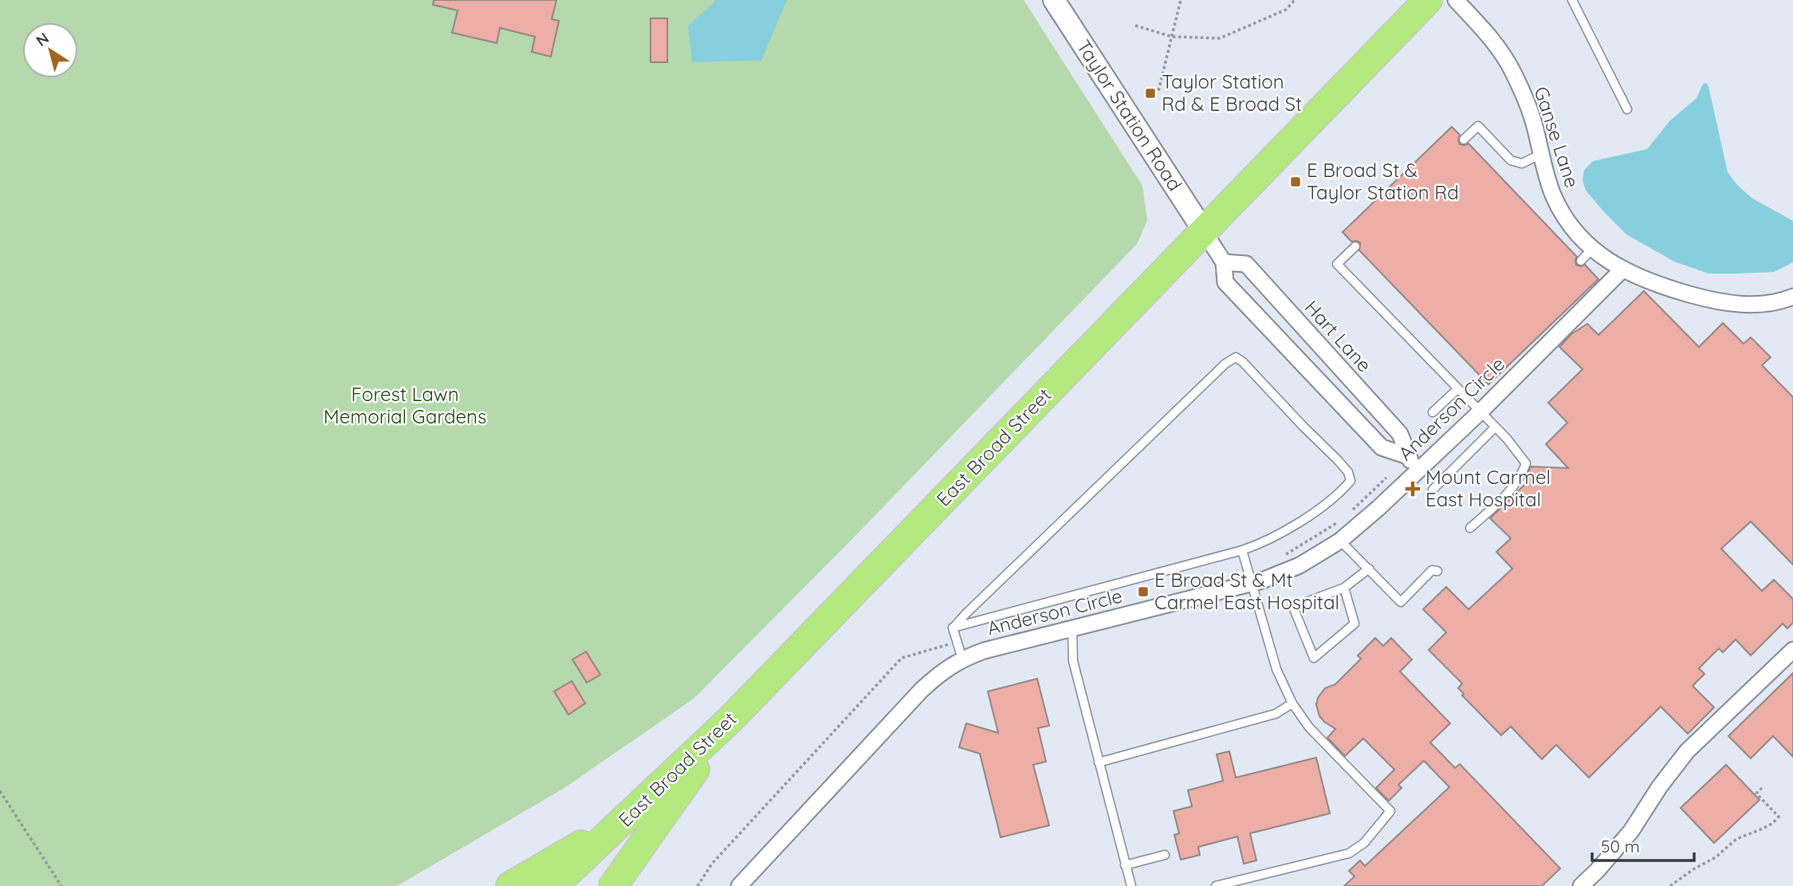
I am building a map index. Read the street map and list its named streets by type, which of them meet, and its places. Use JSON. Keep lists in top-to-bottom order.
{
  "streets": {
    "highway": ["East Broad Street"],
    "main road": ["Taylor Station Road"],
    "street": ["Ganse Lane", "Hart Lane", "Anderson Circle"]
  },
  "crossings": [
    ["Taylor Station Road", "East Broad Street"],
    ["Ganse Lane", "Anderson Circle"],
    ["Hart Lane", "Anderson Circle"]
  ],
  "parks": ["Forest Lawn Memorial Gardens"],
  "places": {
    "transit": ["Taylor Station Rd & E Broad St", "E Broad St & Taylor Station Rd", "E Broad St & Mt Carmel East Hospital"],
    "health": ["Mount Carmel East Hospital"]
  },
  "scale_bar": "50 m",
  "north": "top left"
}
